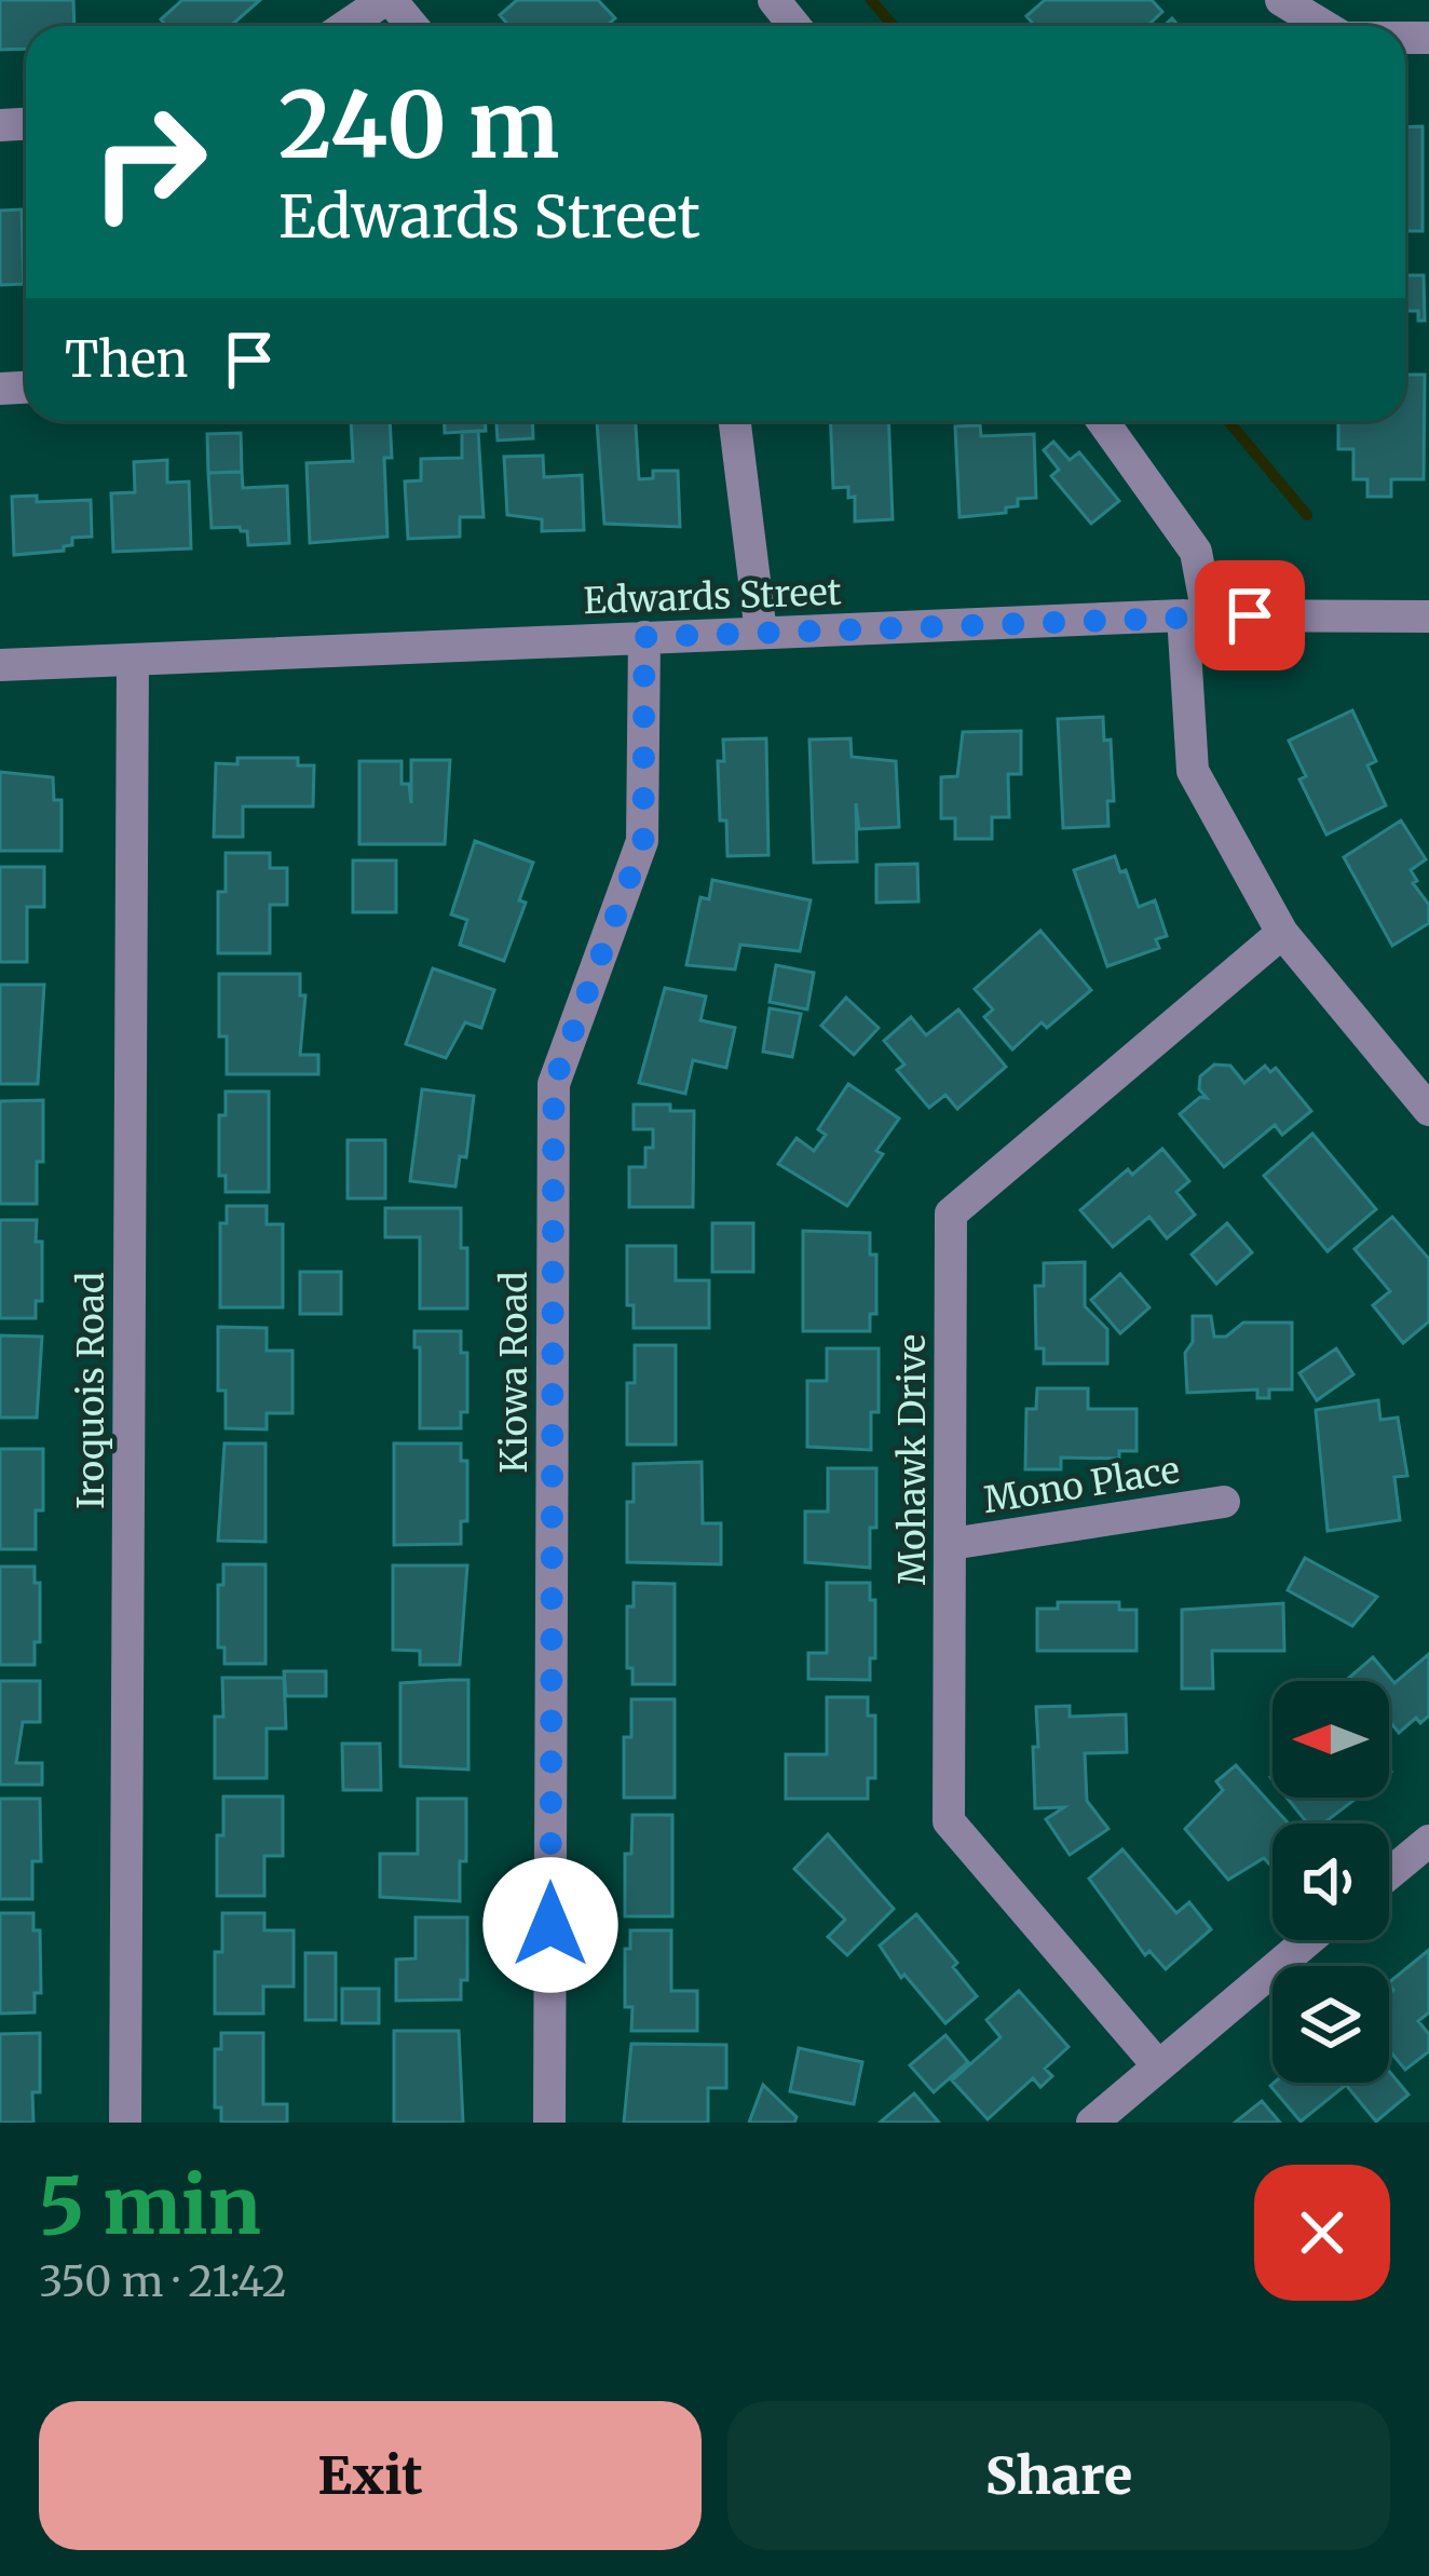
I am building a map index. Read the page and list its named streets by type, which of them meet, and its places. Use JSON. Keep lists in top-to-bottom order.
{
  "streets": {
    "street": [
      "Edwards Street",
      "Kiowa Road",
      "Iroquois Road",
      "Mohawk Drive",
      "Mono Place"
    ]
  },
  "crossings": [
    ["Edwards Street", "Kiowa Road"],
    ["Edwards Street", "Iroquois Road"],
    ["Mohawk Drive", "Mono Place"]
  ],
  "north": "left",
  "page": {
    "turn": ["240 m", "Edwards Street"],
    "then": "Then",
    "heading": ["5 min", "350 m · 21:42"],
    "buttons": ["Exit", "Share"]
  }
}
